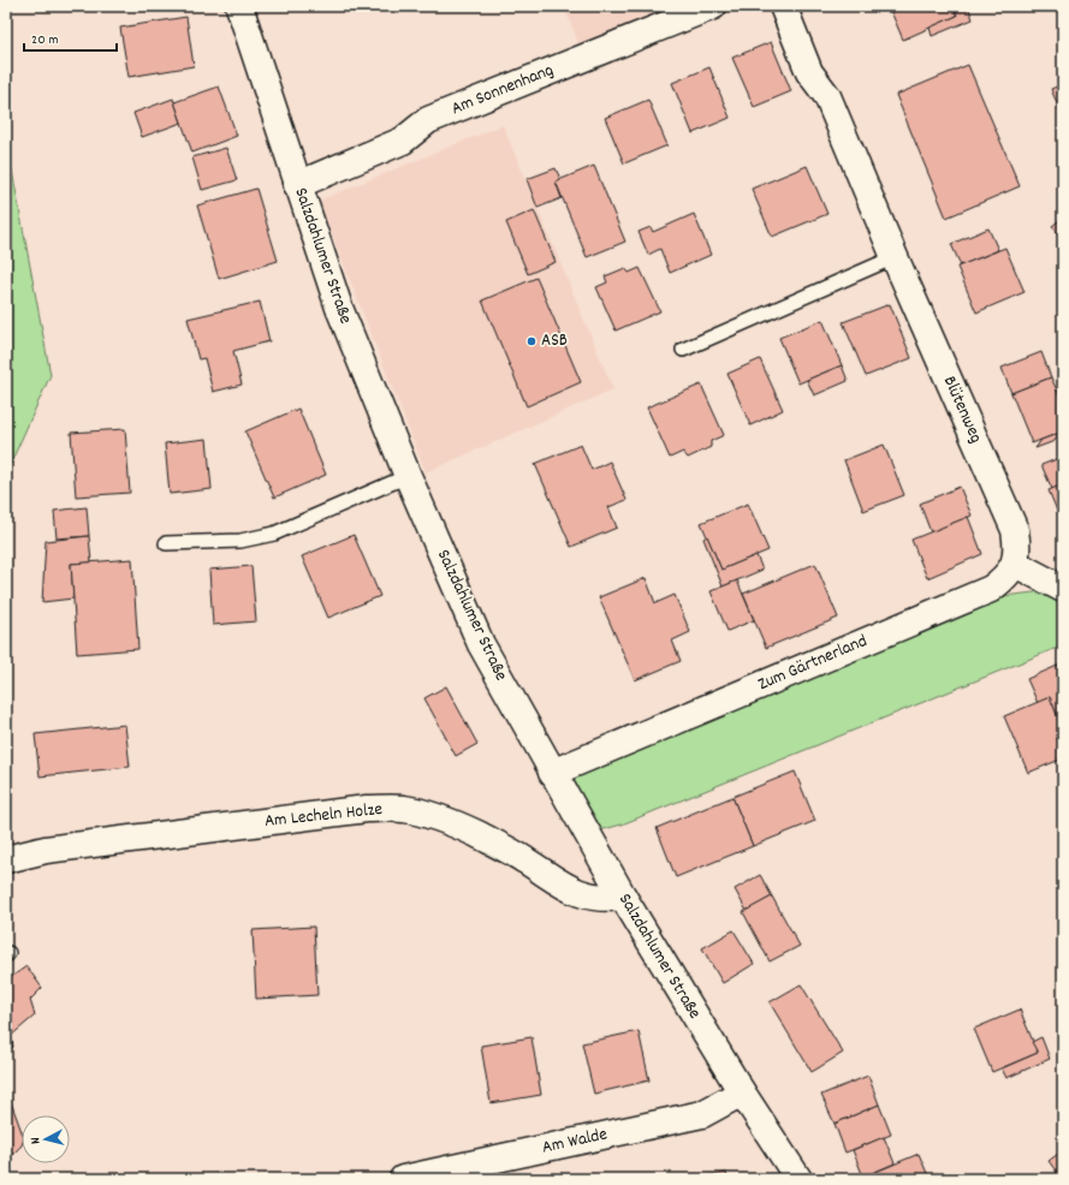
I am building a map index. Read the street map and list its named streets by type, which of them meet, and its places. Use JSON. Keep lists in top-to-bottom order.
{
  "streets": {
    "street": [
      "Am Sonnenhang",
      "Salzdahlumer Straße",
      "Blütenweg",
      "Zum Gärtnerland",
      "Am Lecheln Holze",
      "Am Walde"
    ]
  },
  "crossings": [
    ["Am Sonnenhang", "Salzdahlumer Straße"],
    ["Salzdahlumer Straße", "Zum Gärtnerland"],
    ["Salzdahlumer Straße", "Am Lecheln Holze"],
    ["Salzdahlumer Straße", "Am Walde"],
    ["Blütenweg", "Zum Gärtnerland"]
  ],
  "places": ["ASB"],
  "scale_bar": "20 m",
  "north": "left"
}
